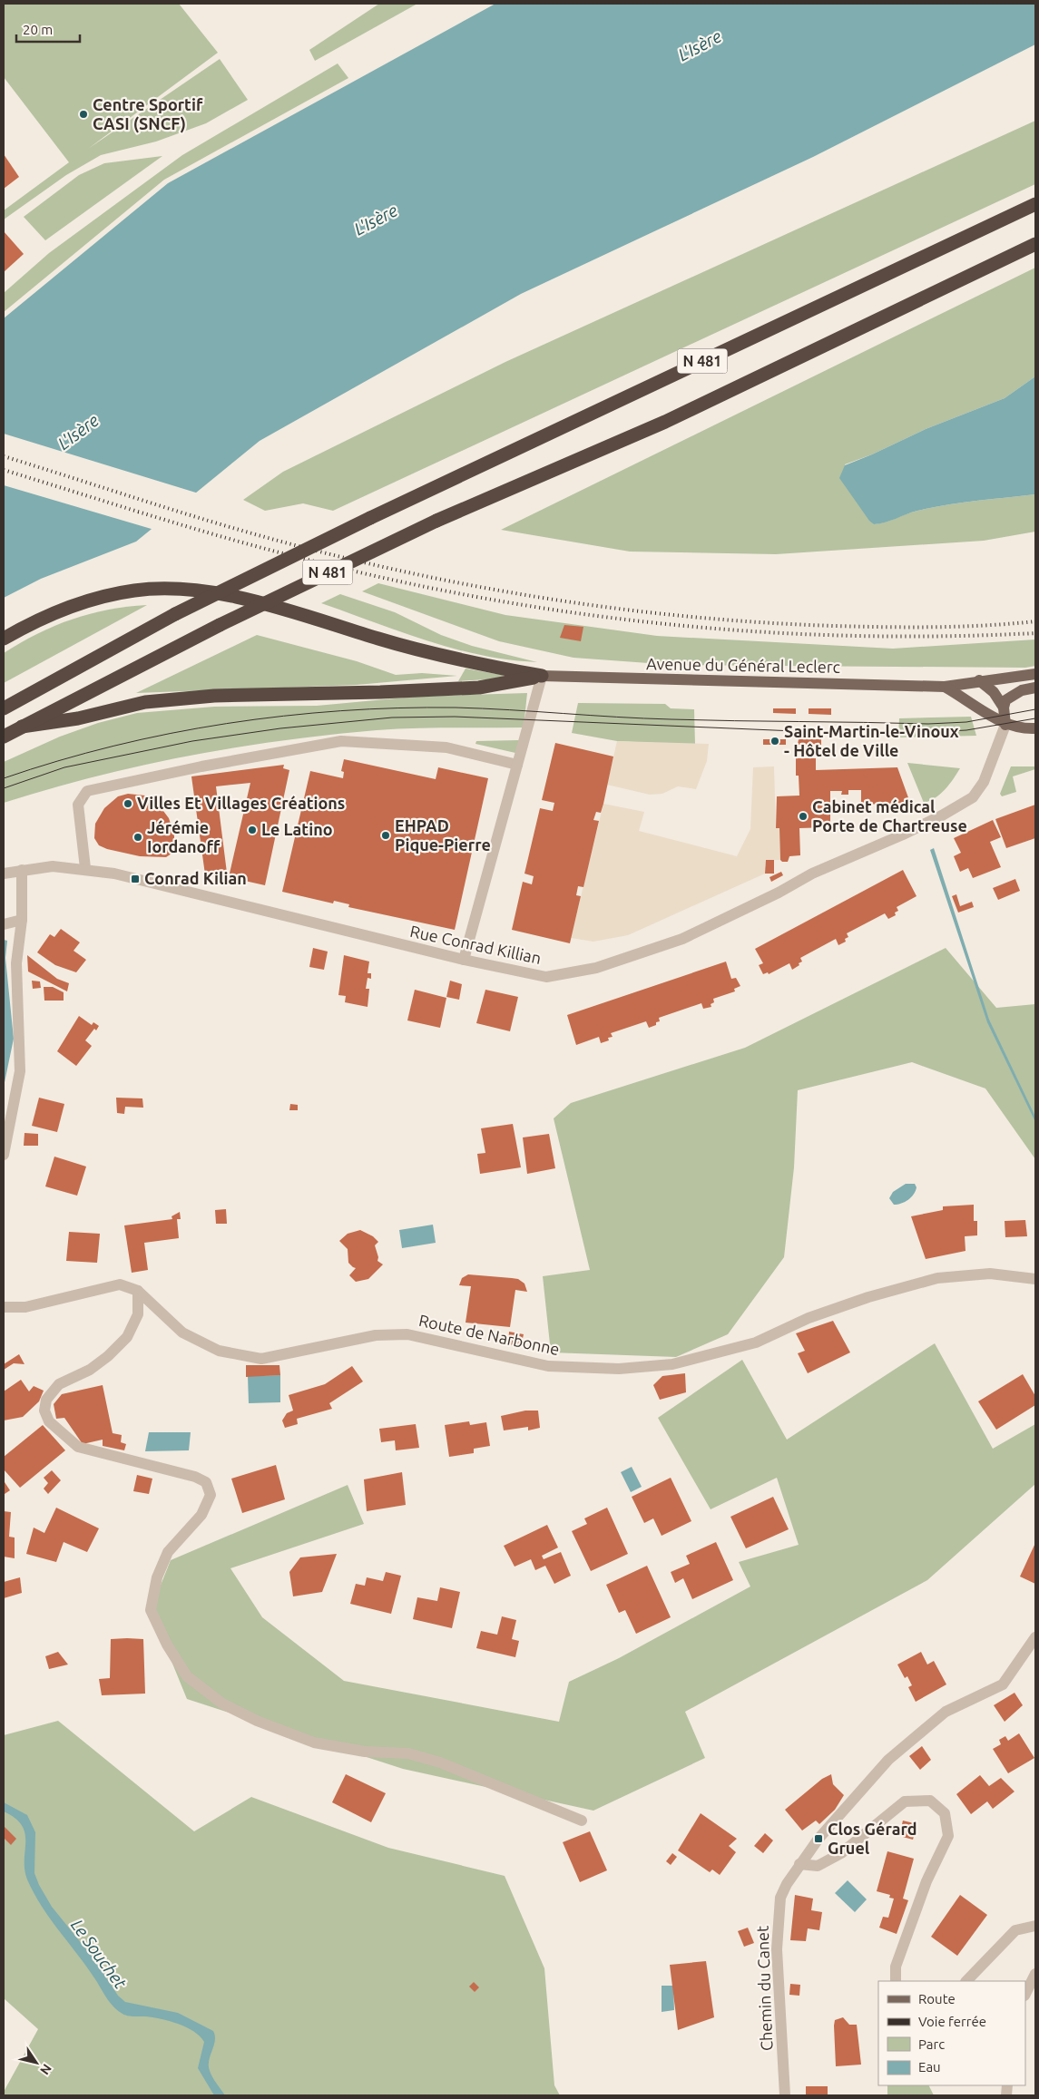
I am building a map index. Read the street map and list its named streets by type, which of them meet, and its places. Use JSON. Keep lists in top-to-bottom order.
{
  "streets": {
    "highway": ["N 481"],
    "main road": ["Avenue du Général Leclerc"],
    "street": ["Rue Conrad Killian", "Route de Narbonne", "Chemin du Canet"]
  },
  "water": ["L'Isère", "Le Souchet"],
  "places": {
    "other": [
      "Centre Sportif CASI (SNCF)",
      "Saint-Martin-le-Vinoux - Hôtel de Ville",
      "Villes Et Villages Créations",
      "Cabinet médical Porte de Chartreuse",
      "Le Latino",
      "EHPAD Pique-Pierre",
      "Jérémie Iordanoff"
    ],
    "transit": ["Conrad Kilian", "Clos Gérard Gruel"]
  },
  "legend": [
    "Route",
    "Voie ferrée",
    "Parc",
    "Eau"
  ],
  "scale_bar": "20 m",
  "north": "bottom right"
}
